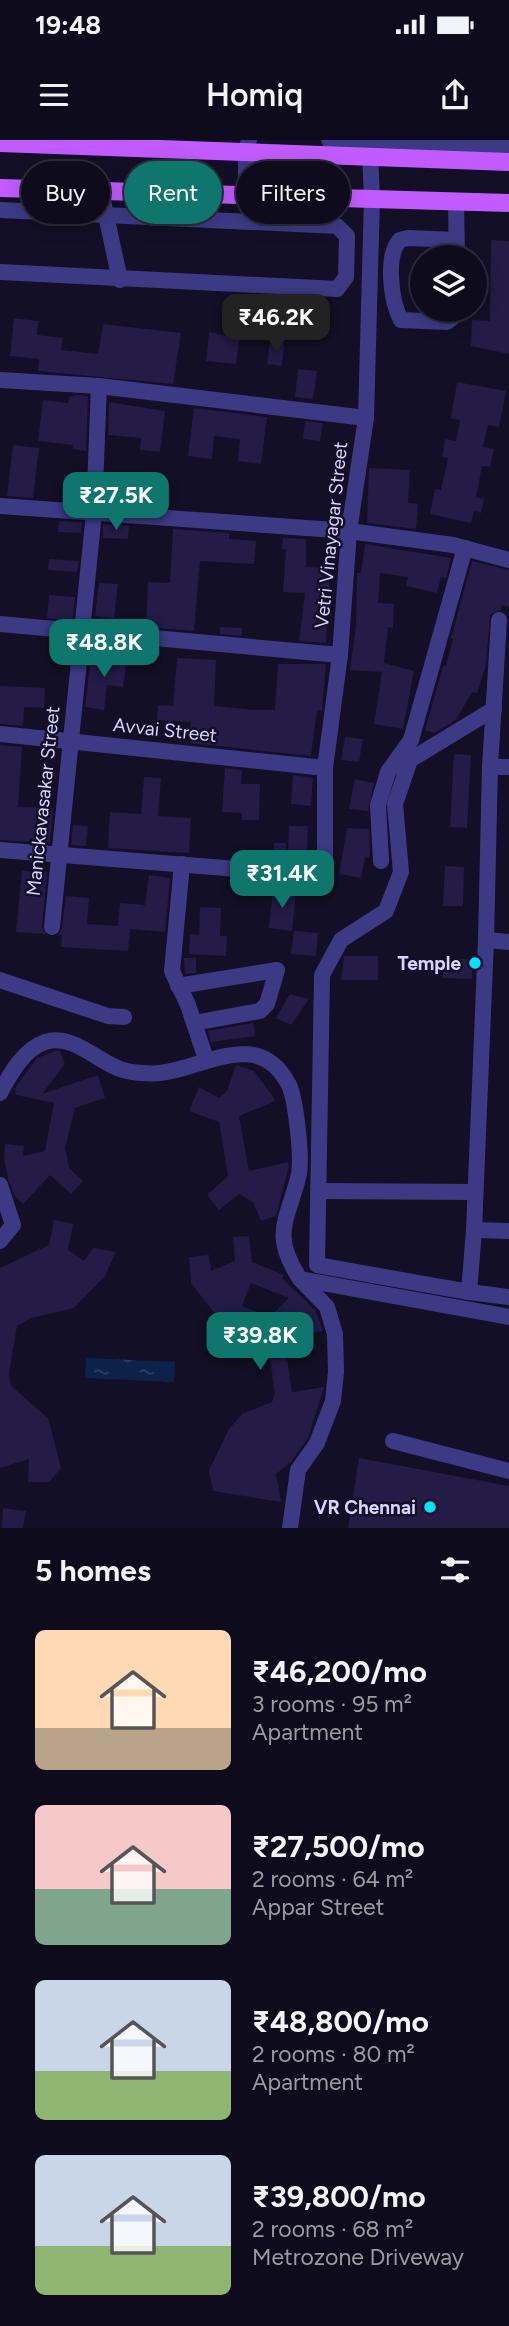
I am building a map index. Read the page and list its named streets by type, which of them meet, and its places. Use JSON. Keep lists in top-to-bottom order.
{
  "streets": {
    "street": ["Vetri Vinayagar Street", "Avvai Street", "Manickavasakar Street"]
  },
  "crossings": [
    ["Vetri Vinayagar Street", "Avvai Street"],
    ["Avvai Street", "Manickavasakar Street"]
  ],
  "places": ["Temple", "VR Chennai"],
  "page": {
    "status": "19:48",
    "header": "Homiq",
    "chip": ["Buy", "Rent", "Filters"],
    "price": [
      "₹46.2K",
      "₹27.5K",
      "₹48.8K",
      "₹31.4K",
      "₹39.8K"
    ],
    "heading": "5 homes",
    "list": [
      {
        "name": "₹46,200/mo",
        "note": "3 rooms · 95 m² · Apartment"
      },
      {
        "name": "₹27,500/mo",
        "note": "2 rooms · 64 m² · Appar Street"
      },
      {
        "name": "₹48,800/mo",
        "note": "2 rooms · 80 m² · Apartment"
      },
      {
        "name": "₹39,800/mo",
        "note": "2 rooms · 68 m² · Metrozone Driveway"
      }
    ]
  }
}
